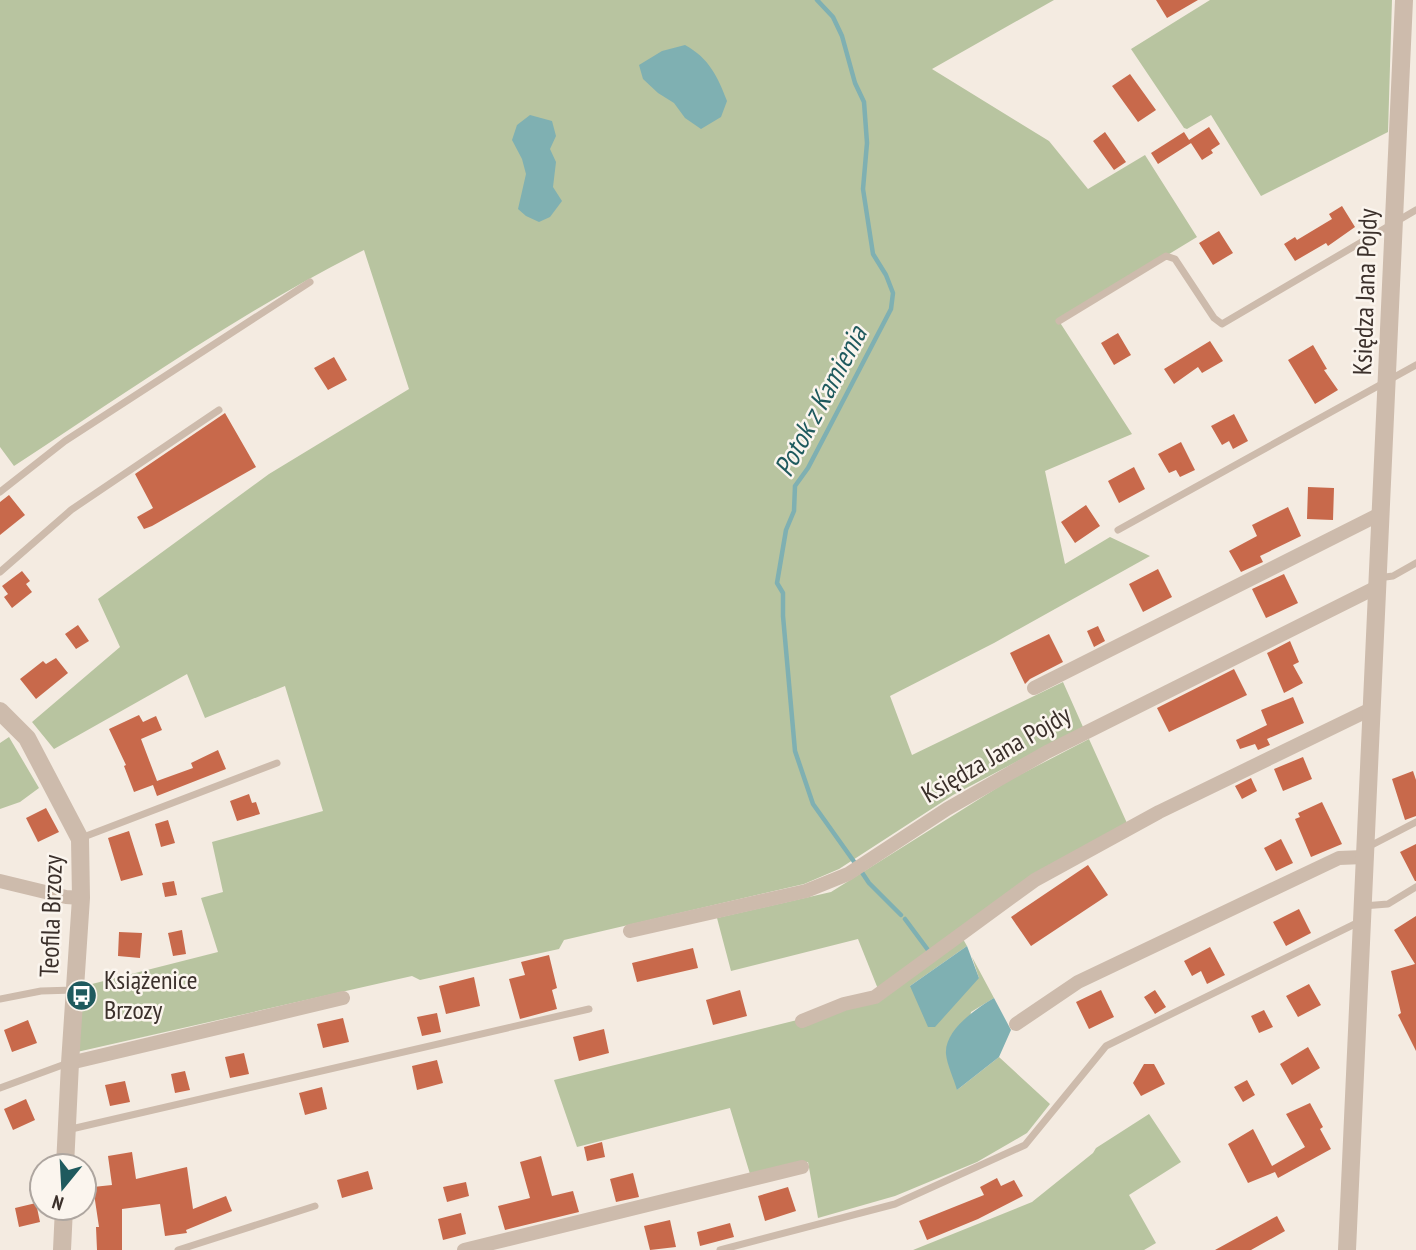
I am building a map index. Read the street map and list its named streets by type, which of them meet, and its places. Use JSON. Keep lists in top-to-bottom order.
{
  "streets": {
    "street": ["Księdza Jana Pojdy", "Teofila Brzozy"]
  },
  "water": ["Potok z Kamienia"],
  "places": {
    "bus stop": ["Książenice Brzozy"]
  },
  "north": "bottom"
}
